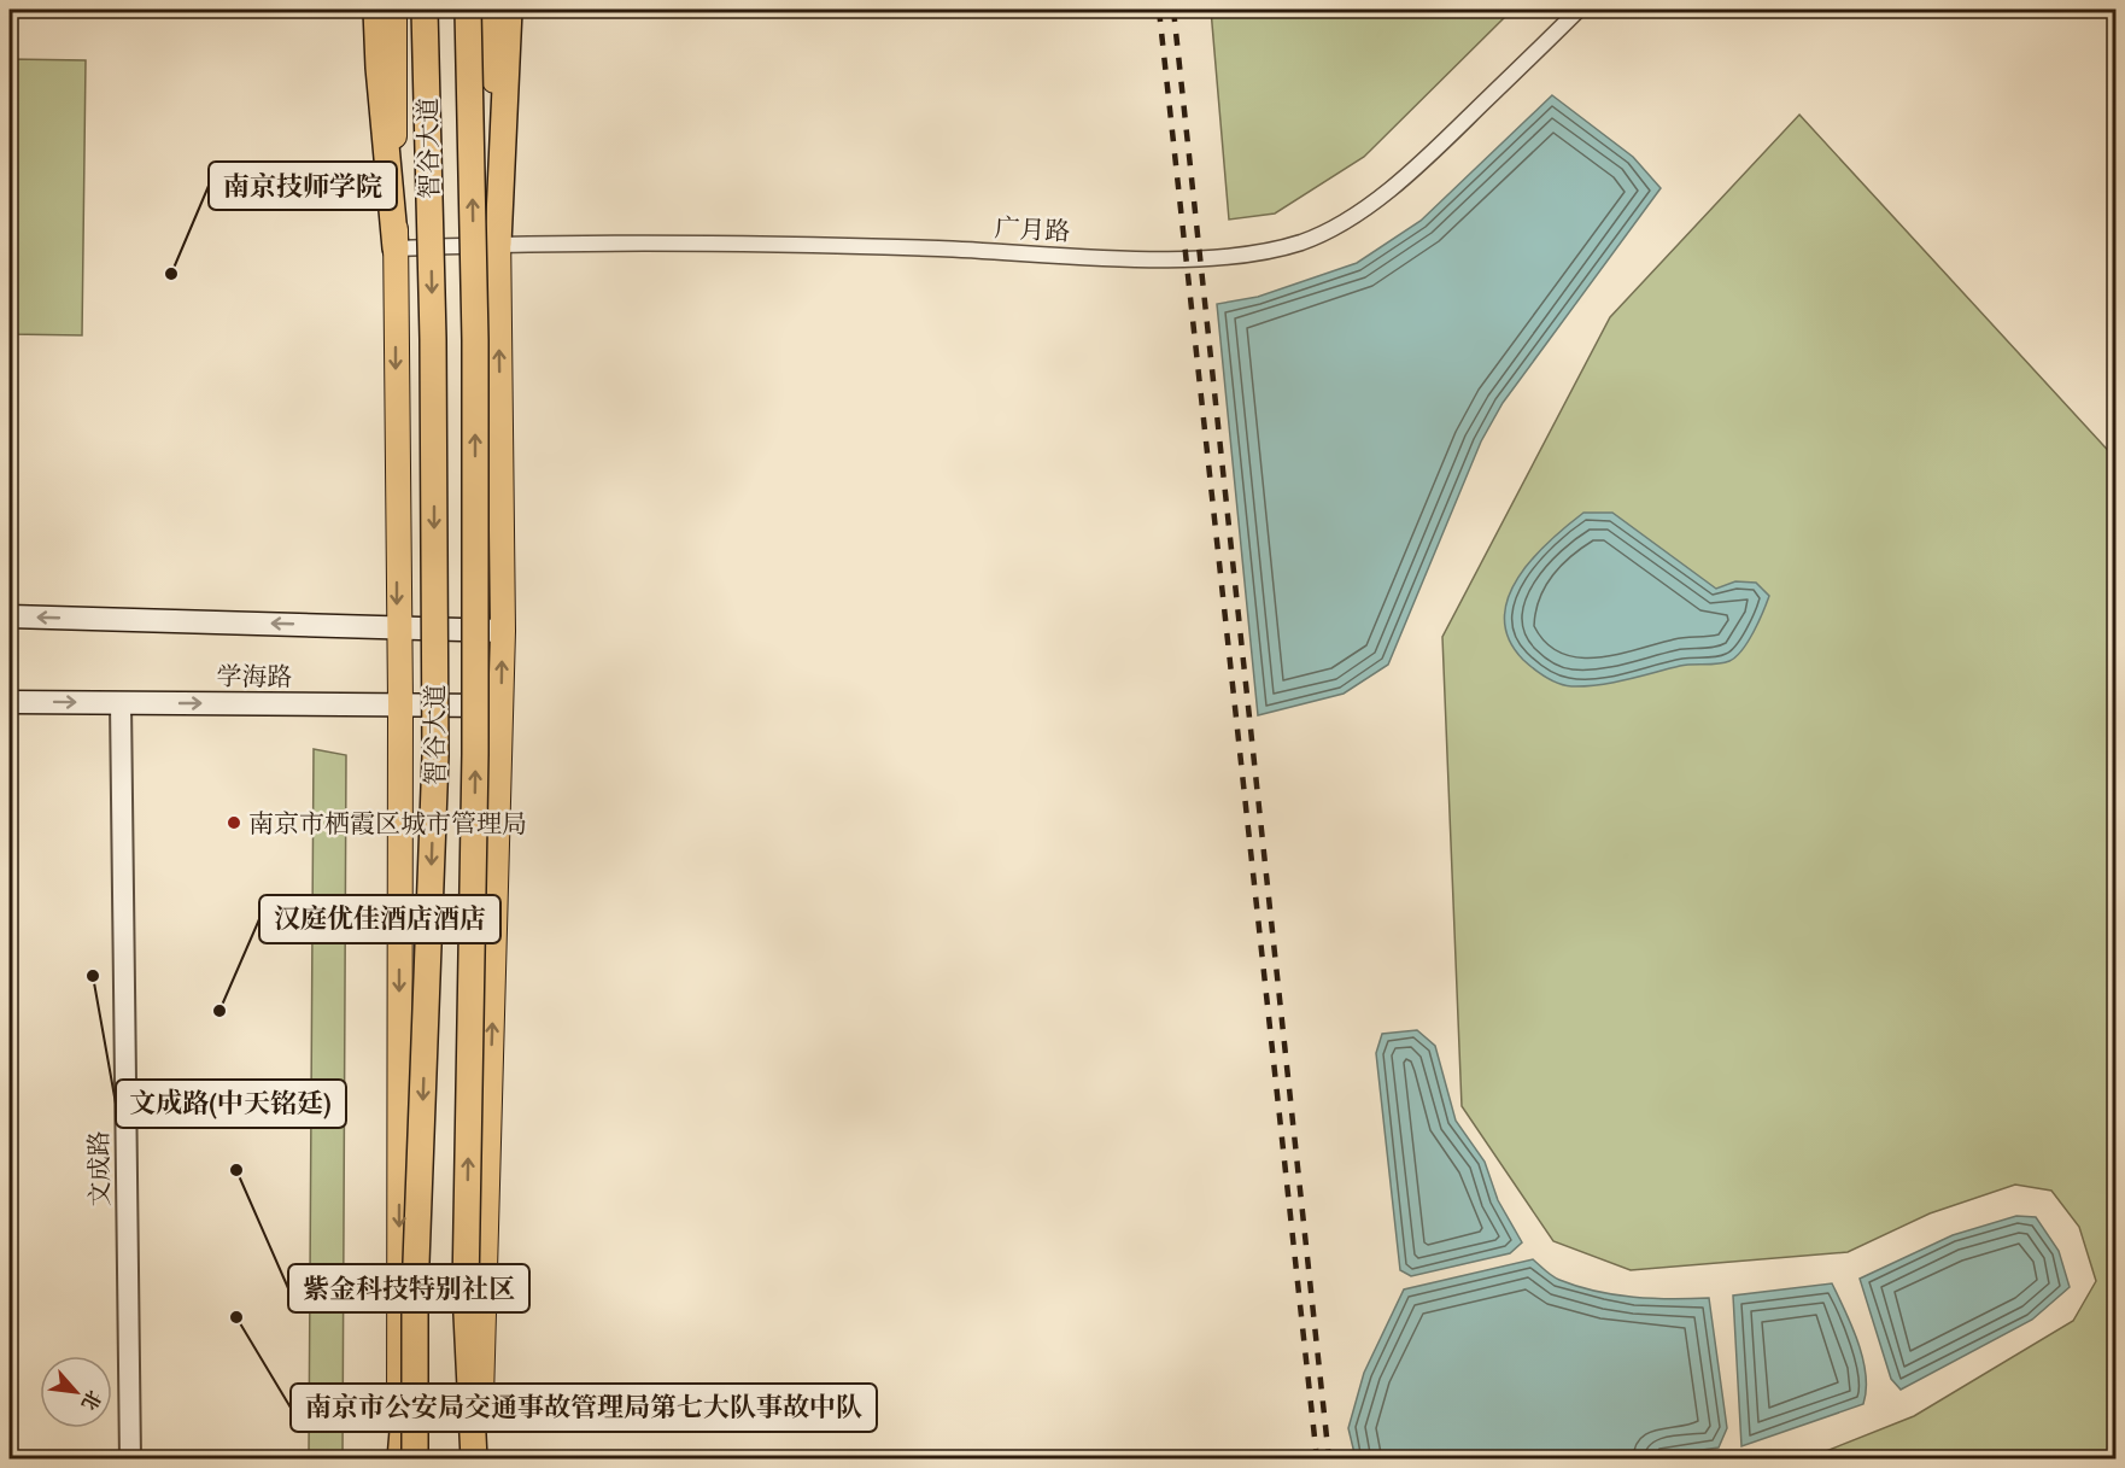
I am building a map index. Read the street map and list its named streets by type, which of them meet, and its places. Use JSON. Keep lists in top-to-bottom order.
{
  "streets": {
    "highway": ["智谷大道"],
    "main road": ["学海路"],
    "street": ["广月路", "文成路"]
  },
  "crossings": [
    ["智谷大道", "广月路"],
    ["智谷大道", "学海路"],
    ["学海路", "文成路"]
  ],
  "places": [
    "南京技师学院",
    "南京市栖霞区城市管理局",
    "文成路(中天铭廷)",
    "汉庭优佳酒店酒店",
    "紫金科技特别社区",
    "南京市公安局交通事故管理局第七大队事故中队"
  ],
  "north": "bottom right"
}
